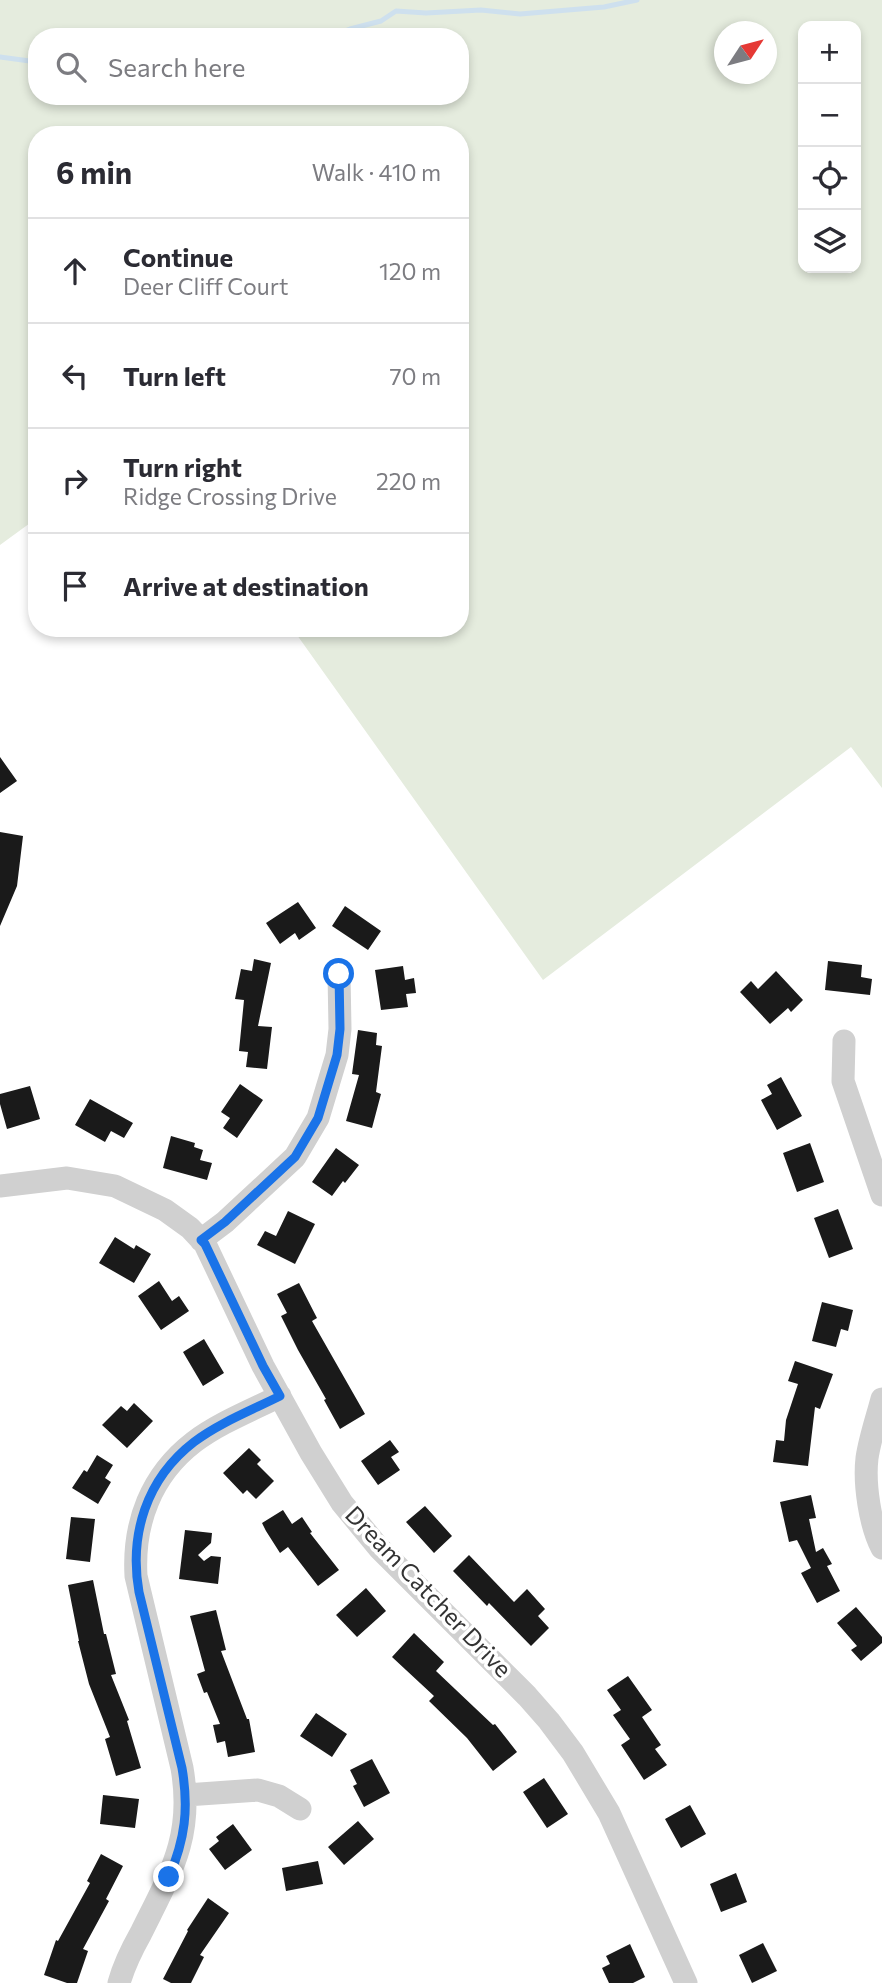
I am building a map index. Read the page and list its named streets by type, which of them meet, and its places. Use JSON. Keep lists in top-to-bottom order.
{
  "streets": {
    "street": ["Dream Catcher Drive"]
  },
  "north": "top right",
  "page": {
    "map_buttons": ["+", "−"],
    "search": "Search here",
    "heading": ["6 min", "Walk · 410 m"],
    "list": [
      ["Continue", "Deer Cliff Court", "120 m"],
      ["Turn left", "70 m"],
      ["Turn right", "Ridge Crossing Drive", "220 m"],
      "Arrive at destination"
    ]
  }
}
